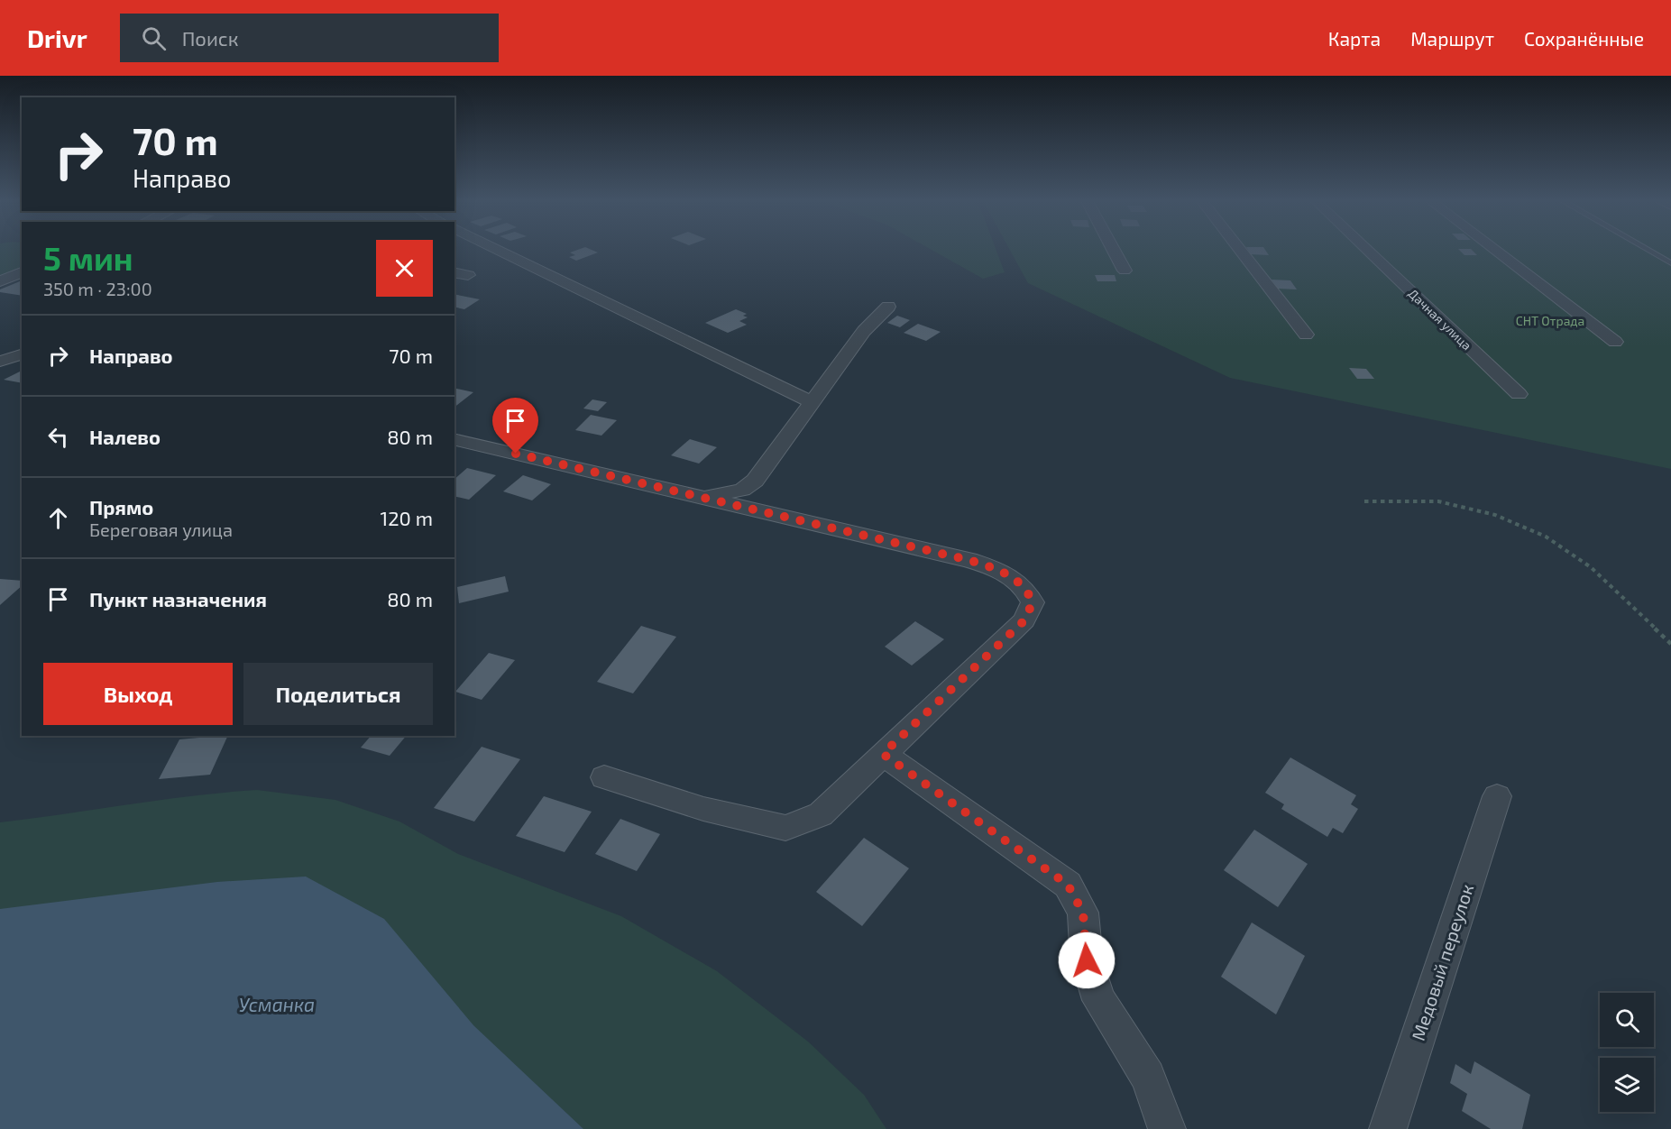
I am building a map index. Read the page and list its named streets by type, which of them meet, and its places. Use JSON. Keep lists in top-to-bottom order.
{
  "streets": {
    "street": ["Дачная улица", "Медовый переулок"]
  },
  "water": ["Усманка"],
  "parks": ["СНТ Отрада"],
  "page": {
    "header": "Drivr",
    "search": "Поиск",
    "nav": ["Карта", "Маршрут", "Сохранённые"],
    "turn": ["70 m", "Направо"],
    "heading": ["5 мин", "350 m · 23:00"],
    "list": [
      {
        "name": "Направо",
        "value": "70 m"
      },
      {
        "name": "Налево",
        "value": "80 m"
      },
      {
        "name": "Прямо",
        "note": "Береговая улица",
        "value": "120 m"
      },
      {
        "name": "Пункт назначения",
        "value": "80 m"
      }
    ],
    "buttons": ["Выход", "Поделиться"]
  }
}
